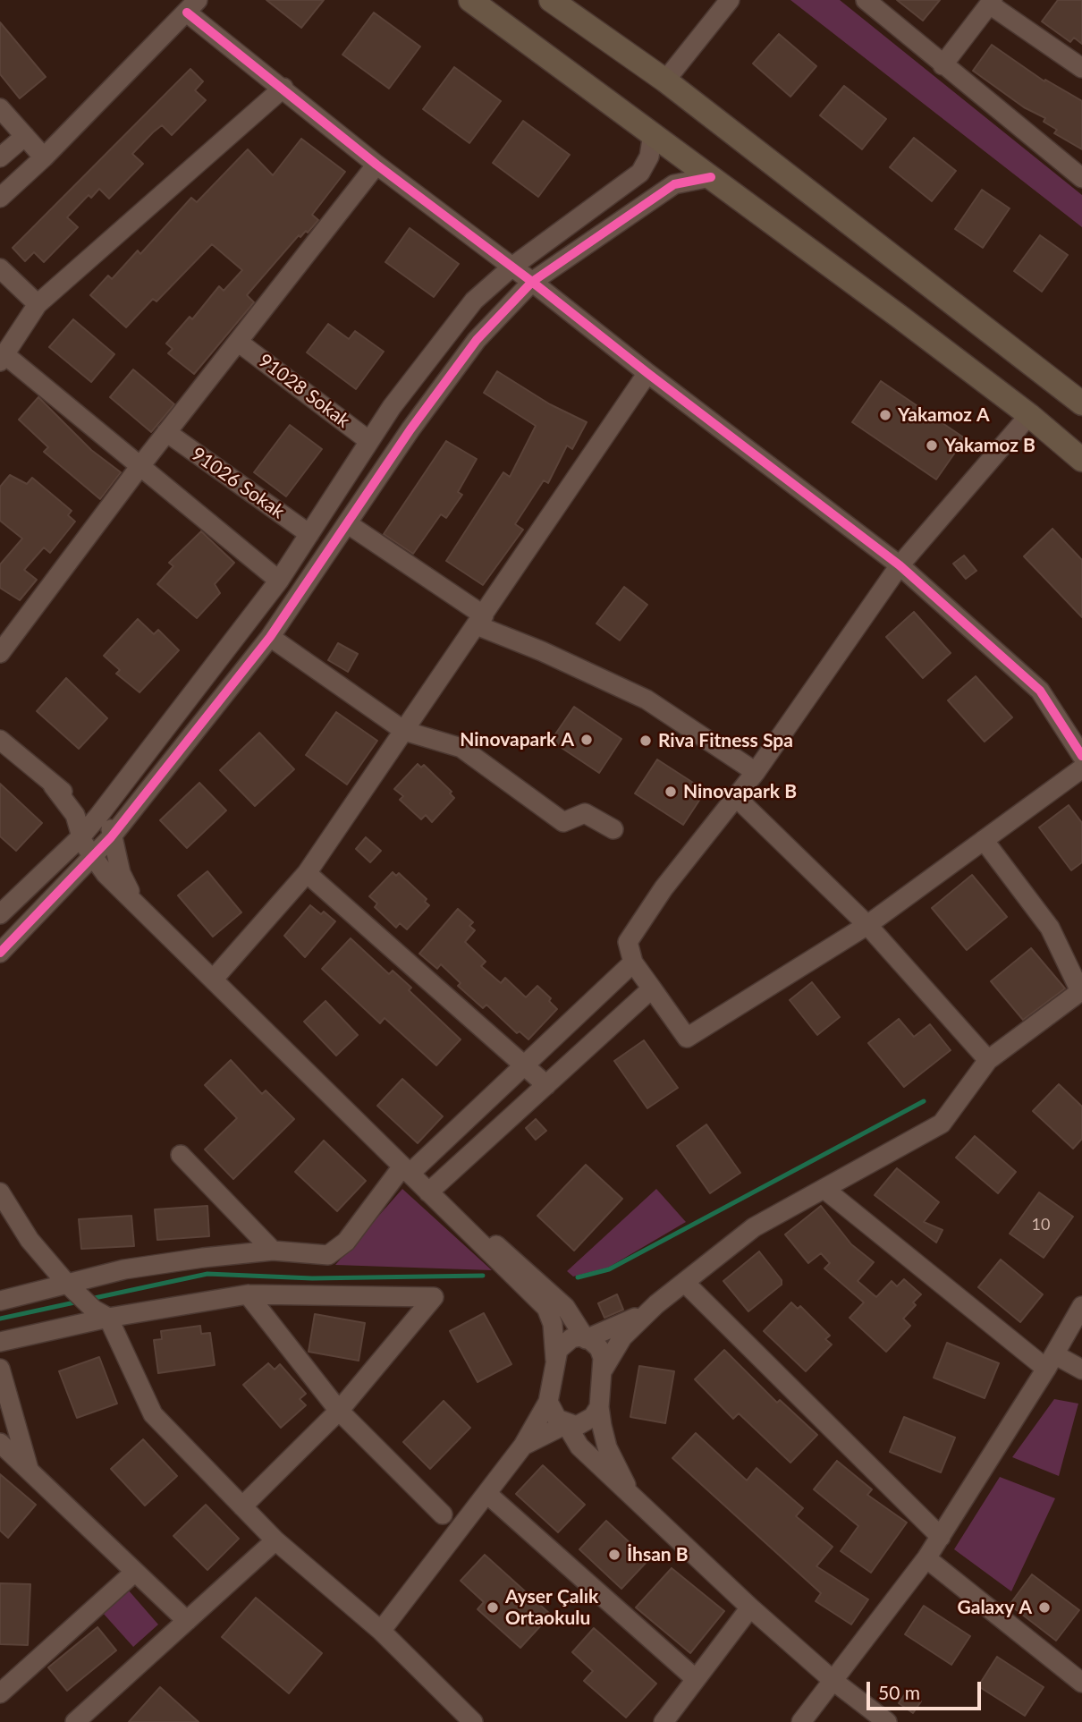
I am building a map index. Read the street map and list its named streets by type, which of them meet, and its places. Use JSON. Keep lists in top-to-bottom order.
{
  "streets": {
    "street": ["91028 Sokak", "91026 Sokak"]
  },
  "places": [
    "Yakamoz A",
    "Yakamoz B",
    "Ninovapark A",
    "Riva Fitness Spa",
    "Ninovapark B",
    "İhsan B",
    "Ayser Çalık Ortaokulu",
    "Galaxy A"
  ],
  "house_numbers": ["10"],
  "scale_bar": "50 m"
}
